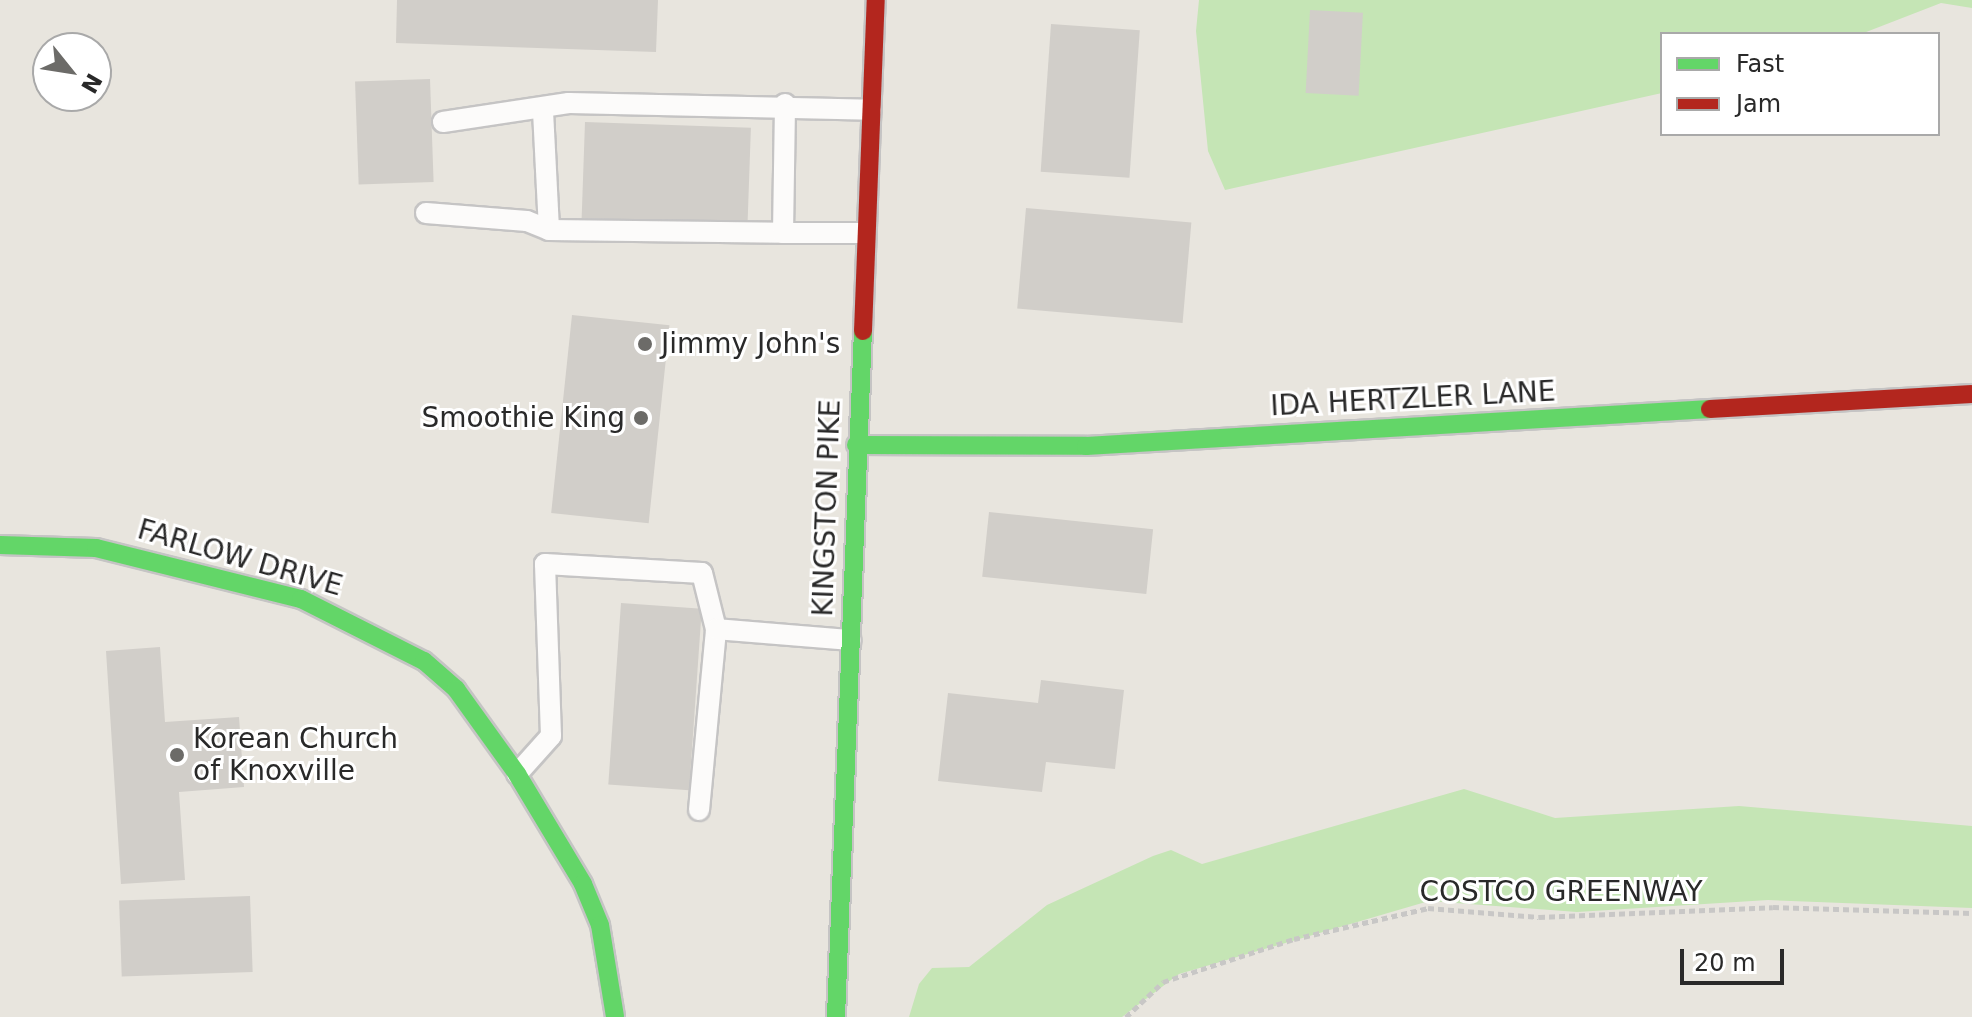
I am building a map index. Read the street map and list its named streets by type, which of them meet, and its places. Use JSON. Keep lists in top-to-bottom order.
{
  "streets": {
    "street": ["IDA HERTZLER LANE", "KINGSTON PIKE", "FARLOW DRIVE"],
    "path": ["COSTCO GREENWAY"]
  },
  "crossings": [
    ["IDA HERTZLER LANE", "KINGSTON PIKE"]
  ],
  "places": ["Jimmy John's", "Smoothie King", "Korean Church of Knoxville"],
  "legend": ["Fast", "Jam"],
  "scale_bar": "20 m",
  "north": "bottom right"
}
